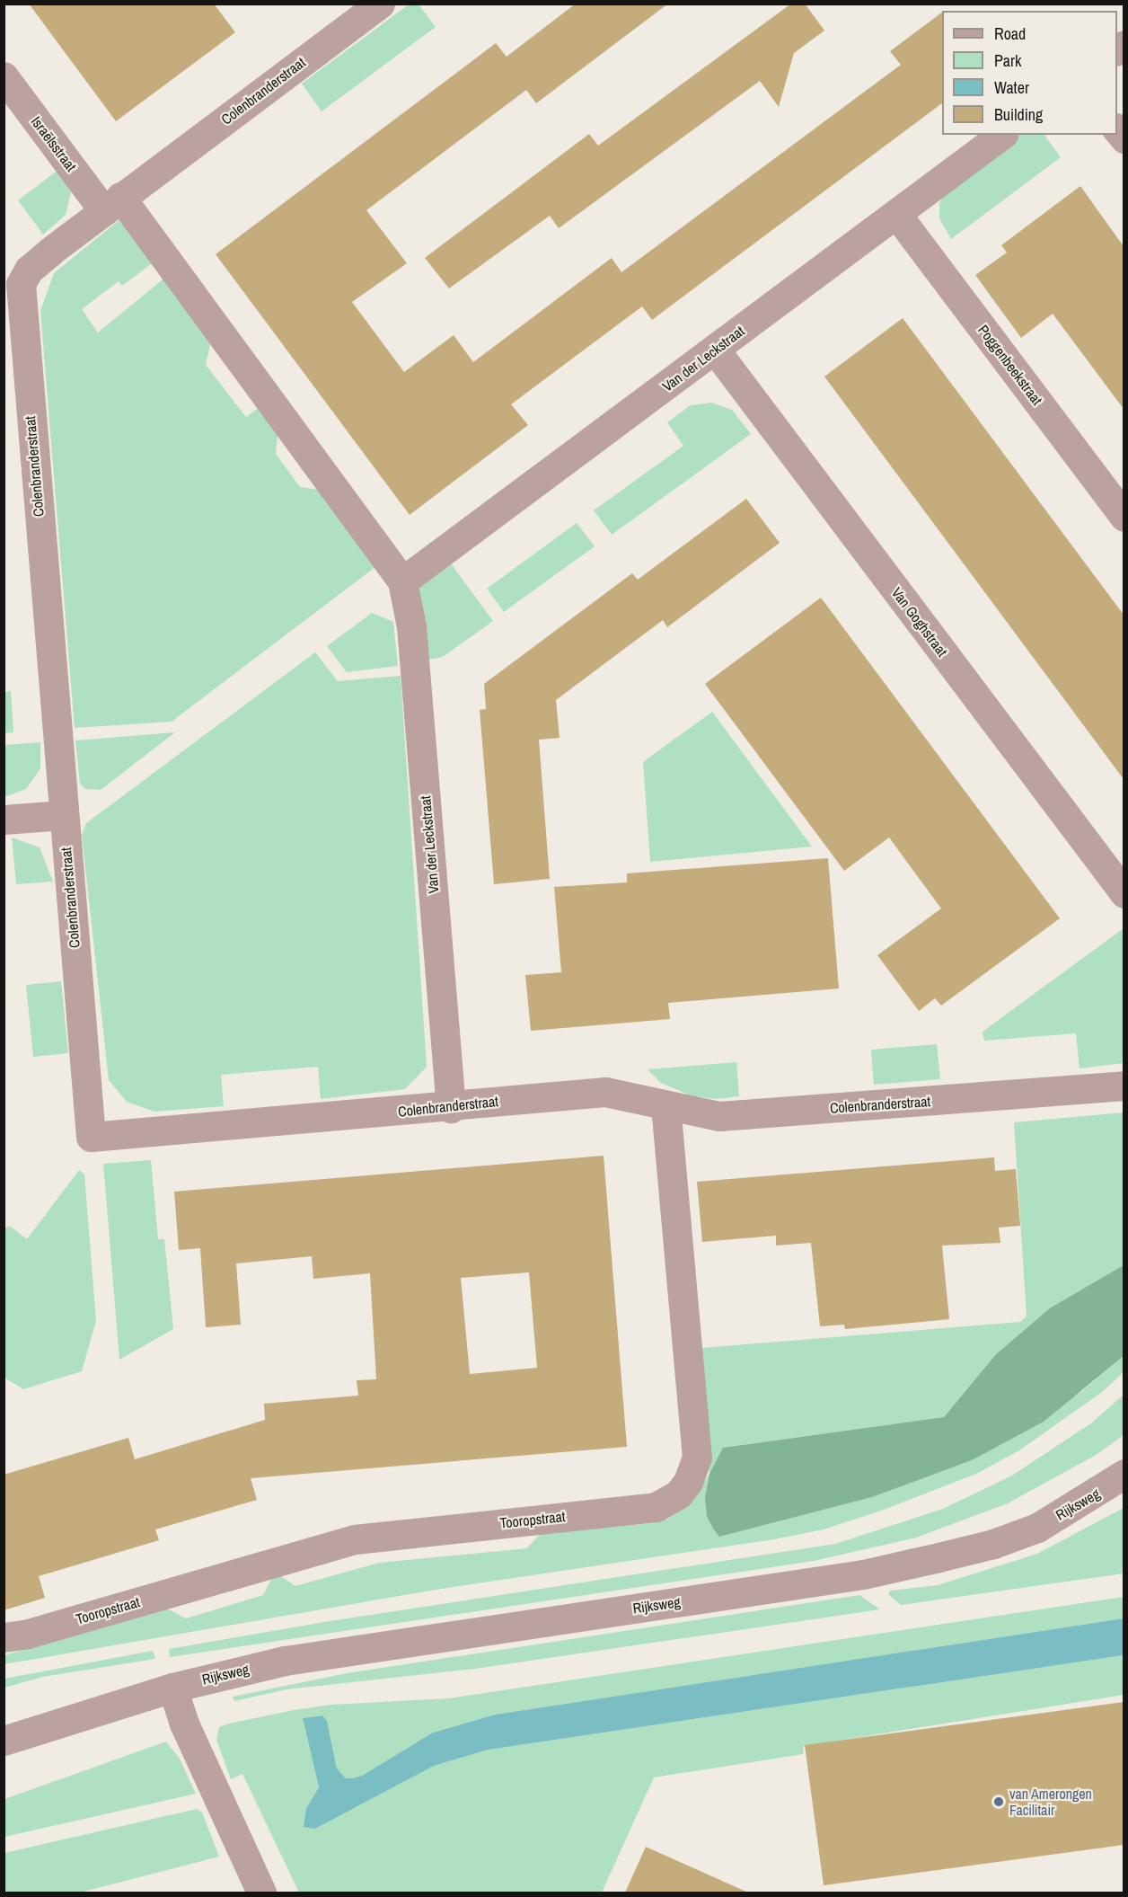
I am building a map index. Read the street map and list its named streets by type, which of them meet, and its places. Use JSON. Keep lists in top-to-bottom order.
{
  "streets": {
    "street": [
      "Colenbranderstraat",
      "Israëlsstraat",
      "Van der Leckstraat",
      "Poggenbeekstraat",
      "Van Goghstraat",
      "Rijksweg",
      "Tooropstraat"
    ]
  },
  "crossings": [
    ["Colenbranderstraat", "Israëlsstraat"],
    ["Colenbranderstraat", "Van der Leckstraat"],
    ["Colenbranderstraat", "Tooropstraat"],
    ["Israëlsstraat", "Van der Leckstraat"],
    ["Van der Leckstraat", "Poggenbeekstraat"],
    ["Van der Leckstraat", "Van Goghstraat"]
  ],
  "places": ["van Amerongen Facilitair"],
  "legend": [
    "Road",
    "Park",
    "Water",
    "Building"
  ]
}
